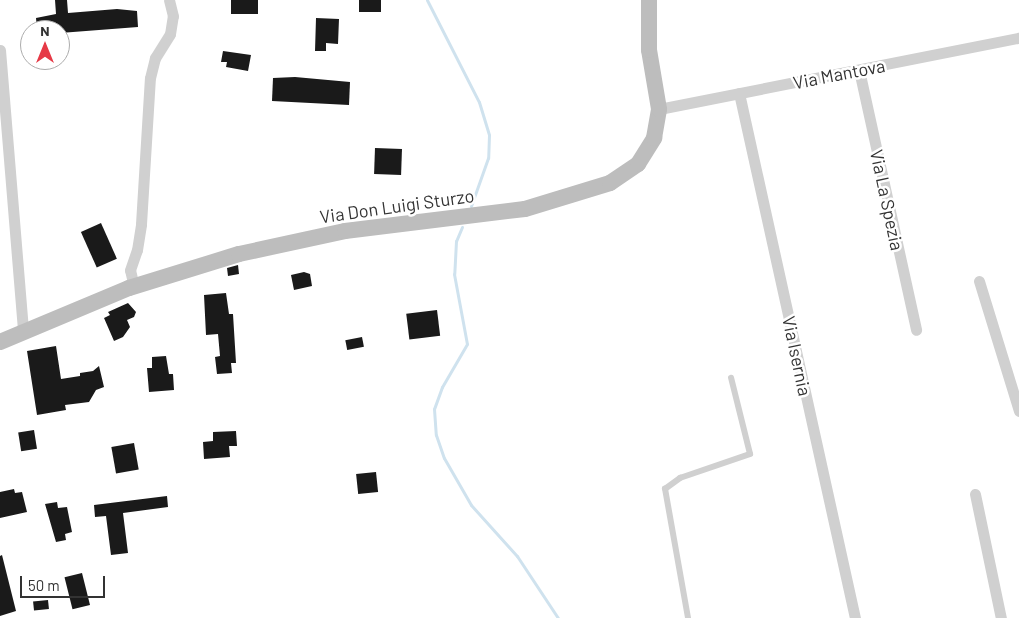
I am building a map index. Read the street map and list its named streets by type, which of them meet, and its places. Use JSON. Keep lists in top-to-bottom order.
{
  "streets": {
    "street": [
      "Via Mantova",
      "Via La Spezia",
      "Via Don Luigi Sturzo",
      "Via Isernia"
    ]
  },
  "crossings": [
    ["Via Mantova", "Via La Spezia"],
    ["Via Mantova", "Via Don Luigi Sturzo"],
    ["Via Mantova", "Via Isernia"]
  ],
  "scale_bar": "50 m",
  "north": "top"
}
